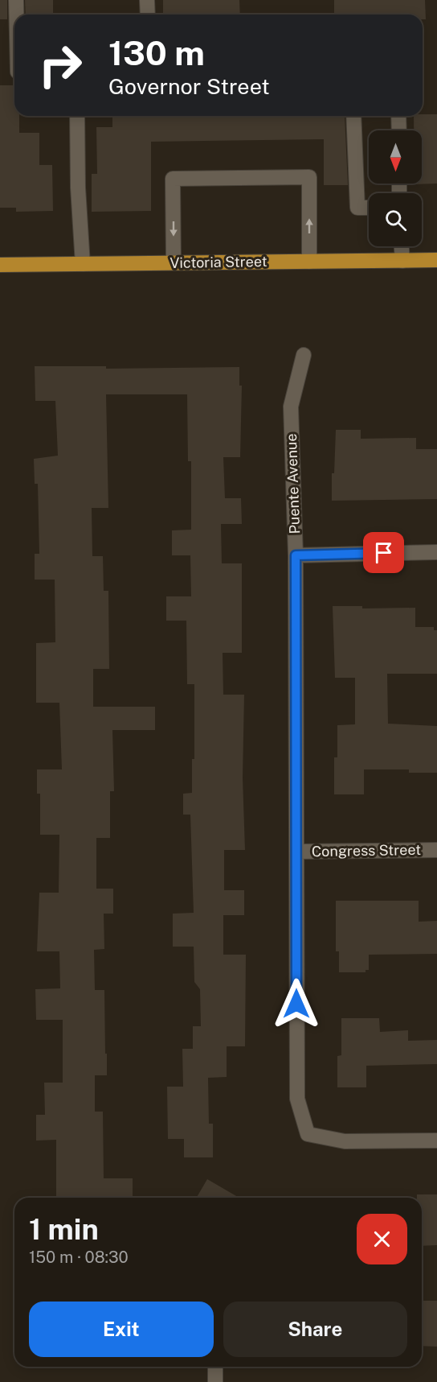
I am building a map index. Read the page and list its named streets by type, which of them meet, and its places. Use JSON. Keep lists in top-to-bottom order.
{
  "streets": {
    "main road": ["Victoria Street"],
    "street": ["Puente Avenue", "Congress Street"]
  },
  "crossings": [
    ["Puente Avenue", "Congress Street"]
  ],
  "north": "bottom",
  "page": {
    "turn": ["130 m", "Governor Street"],
    "heading": ["1 min", "150 m · 08:30"],
    "buttons": ["Exit", "Share"]
  }
}
